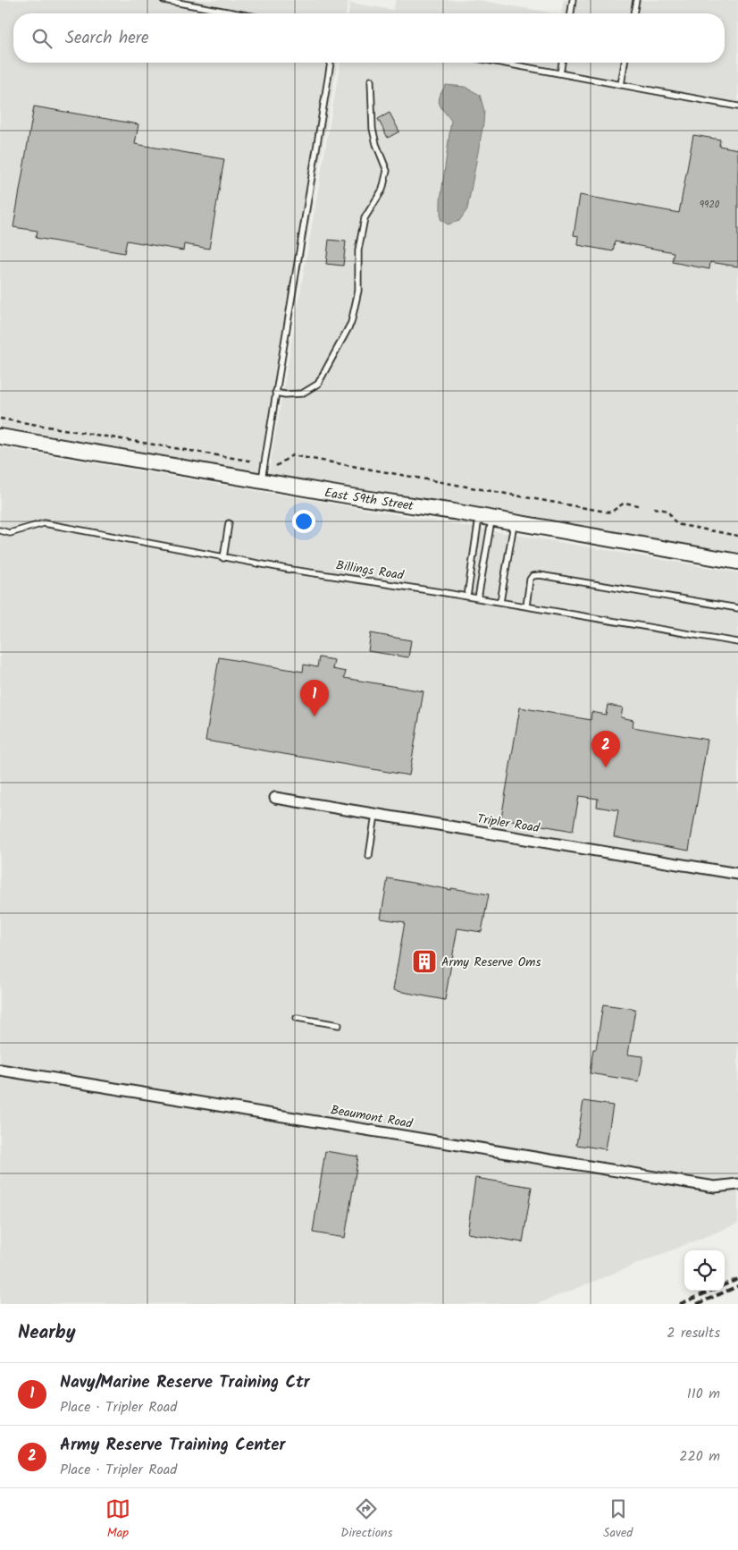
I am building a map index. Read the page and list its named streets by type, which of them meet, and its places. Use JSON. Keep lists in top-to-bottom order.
{
  "streets": {
    "street": ["East 59th Street", "Tripler Road", "Beaumont Road"],
    "lane": ["Billings Road"]
  },
  "places": {
    "building": ["Army Reserve Oms"]
  },
  "house_numbers": ["9920"],
  "page": {
    "search": "Search here",
    "pins": ["1", "2"],
    "heading": ["Nearby", "2 results"],
    "list": [
      {
        "mark": "1",
        "name": "Navy/Marine Reserve Training Ctr",
        "note": "Place · Tripler Road",
        "value": "110 m"
      },
      {
        "mark": "2",
        "name": "Army Reserve Training Center",
        "note": "Place · Tripler Road",
        "value": "220 m"
      }
    ],
    "nav": ["Map", "Directions", "Saved"]
  }
}
